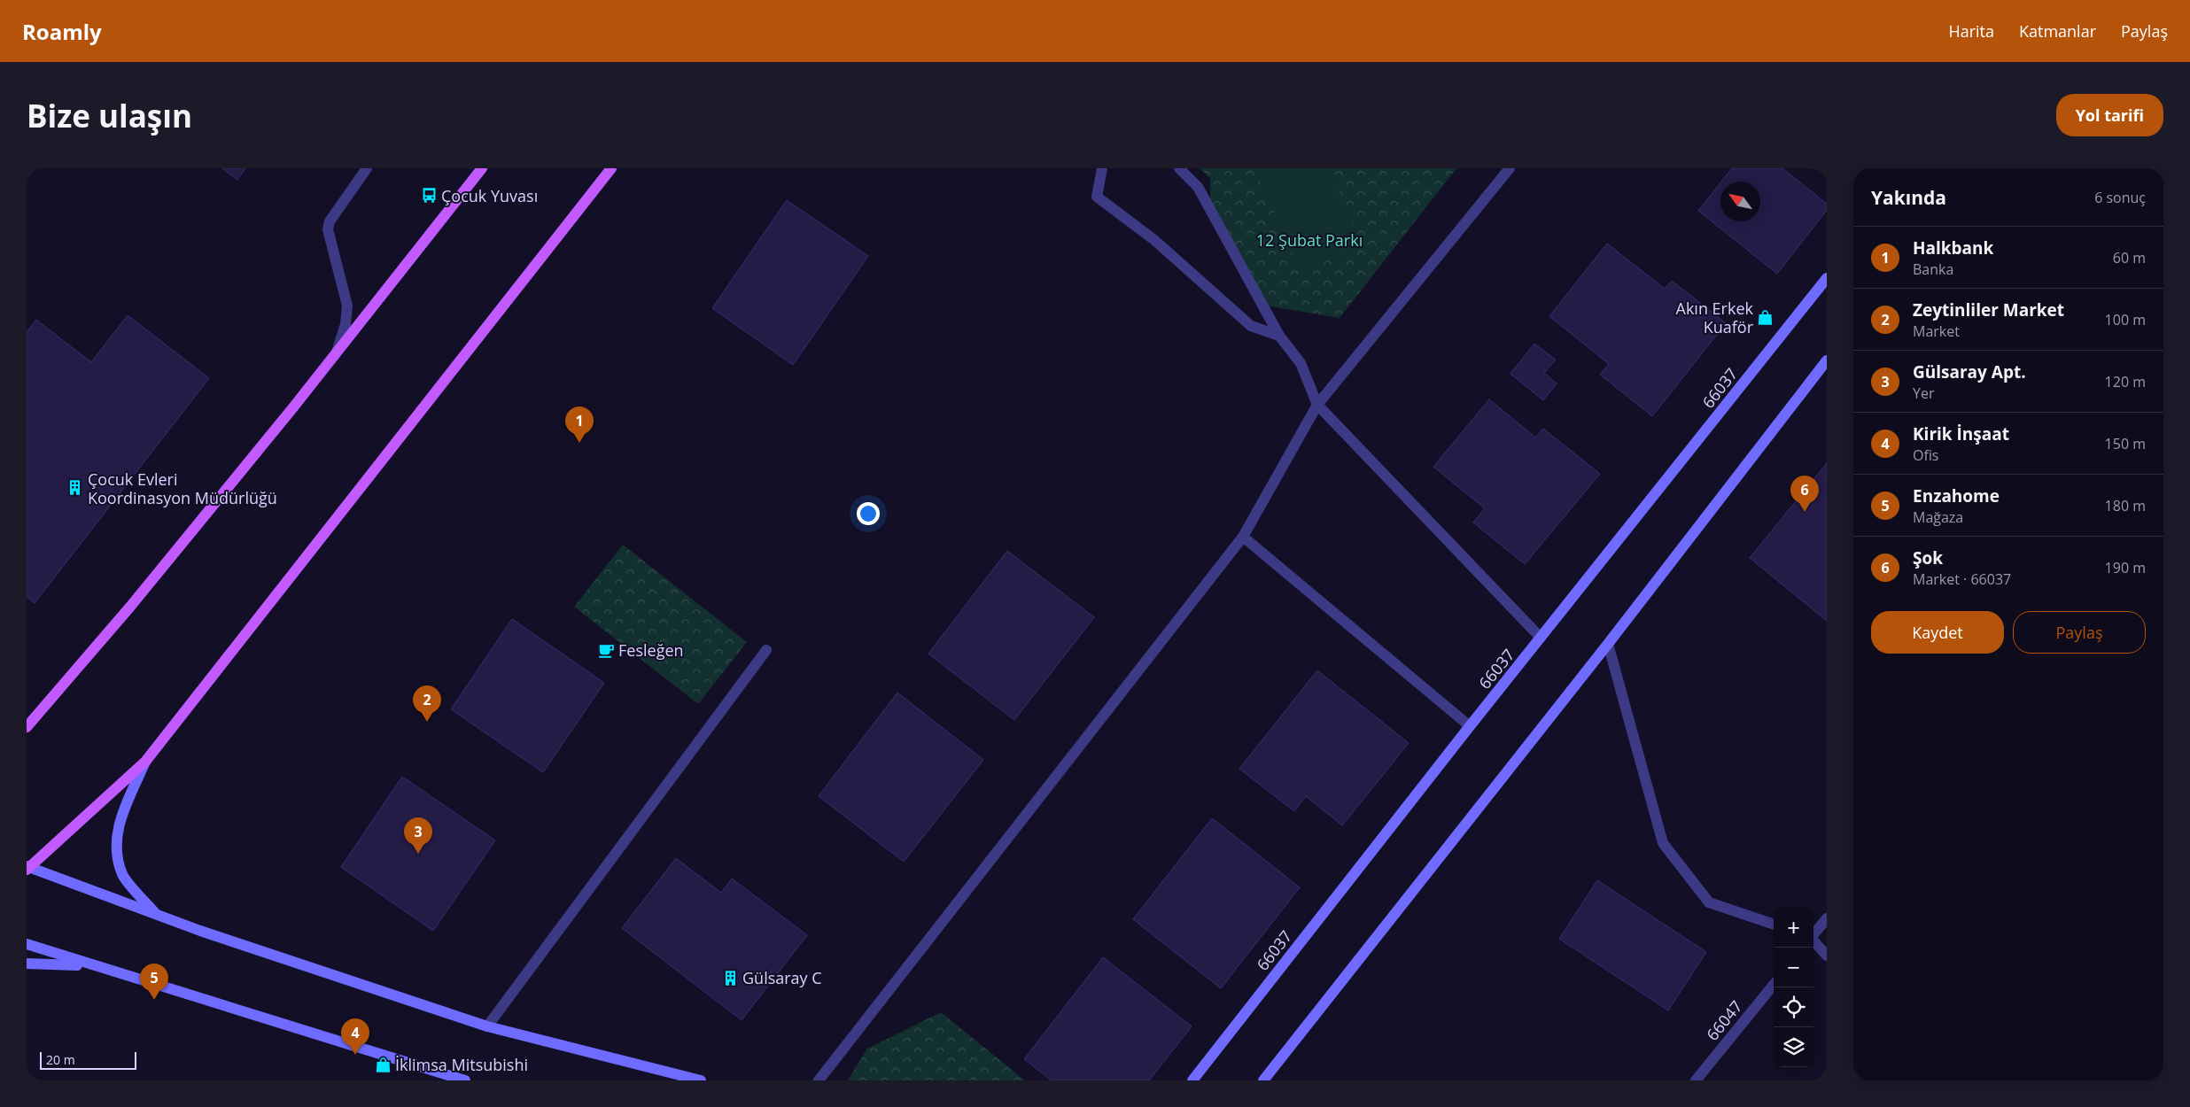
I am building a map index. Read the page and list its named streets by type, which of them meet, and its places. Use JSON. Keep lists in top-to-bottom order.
{
  "streets": {
    "street": ["66037", "66047"]
  },
  "parks": ["12 Şubat Parkı"],
  "places": {
    "bus stop": ["Çocuk Yuvası"],
    "shop": ["Akın Erkek Kuaför", "İklimsa Mitsubishi"],
    "building": ["Çocuk Evleri Koordinasyon Müdürlüğü", "Gülsaray C"],
    "cafe": ["Fesleğen"]
  },
  "scale_bar": "20 m",
  "north": "top left",
  "page": {
    "header": "Roamly",
    "nav": ["Harita", "Katmanlar", "Paylaş"],
    "buttons": [
      "Yol tarifi",
      ["Kaydet", "Paylaş"]
    ],
    "title": "Bize ulaşın",
    "heading": ["Yakında", "6 sonuç"],
    "list": [
      {
        "mark": "1",
        "name": "Halkbank",
        "note": "Banka",
        "value": "60 m"
      },
      {
        "mark": "2",
        "name": "Zeytinliler Market",
        "note": "Market",
        "value": "100 m"
      },
      {
        "mark": "3",
        "name": "Gülsaray Apt.",
        "note": "Yer",
        "value": "120 m"
      },
      {
        "mark": "4",
        "name": "Kirik İnşaat",
        "note": "Ofis",
        "value": "150 m"
      },
      {
        "mark": "5",
        "name": "Enzahome",
        "note": "Mağaza",
        "value": "180 m"
      },
      {
        "mark": "6",
        "name": "Şok",
        "note": "Market · 66037",
        "value": "190 m"
      }
    ],
    "pins": [
      "1",
      "6",
      "2",
      "3",
      "5",
      "4"
    ],
    "map_buttons": ["+", "−"],
    "scale": "20 m"
  }
}
